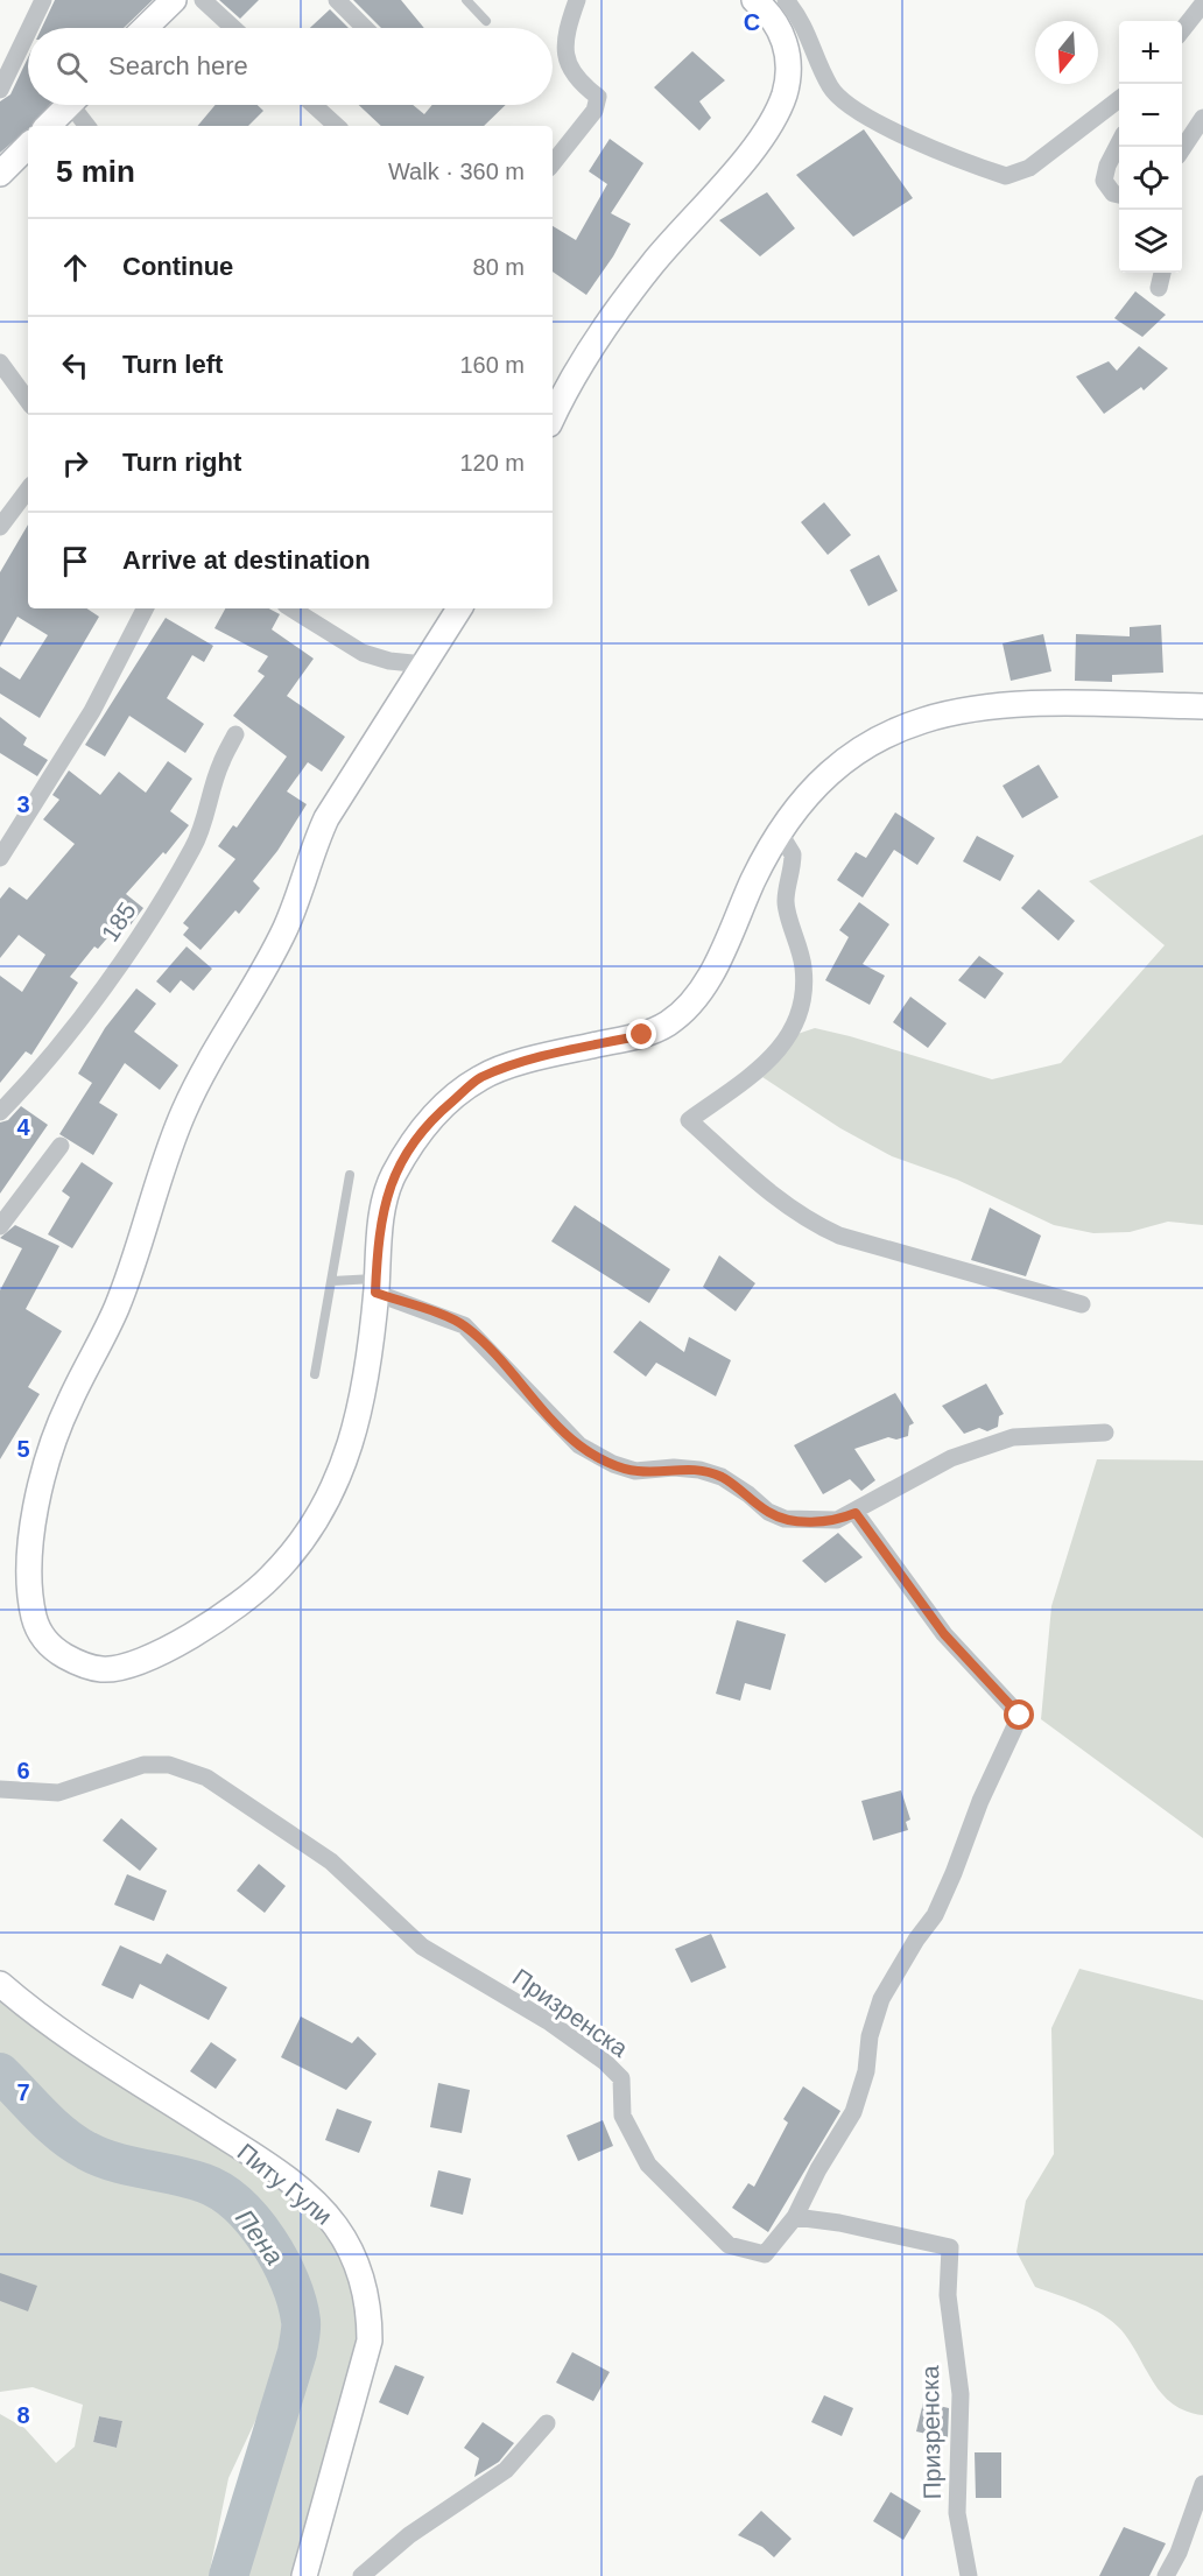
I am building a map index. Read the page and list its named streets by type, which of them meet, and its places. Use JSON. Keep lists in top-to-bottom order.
{
  "streets": {
    "main road": ["Питу Гули"],
    "street": ["185", "Призренска"]
  },
  "water": ["Пена"],
  "north": "bottom",
  "page": {
    "map_buttons": ["+", "−"],
    "search": "Search here",
    "heading": ["5 min", "Walk · 360 m"],
    "list": [
      ["Continue", "80 m"],
      ["Turn left", "160 m"],
      ["Turn right", "120 m"],
      "Arrive at destination"
    ]
  },
  "grid": {
    "columns": ["C"],
    "rows": [
      "3",
      "4",
      "5",
      "6",
      "7",
      "8"
    ]
  }
}
